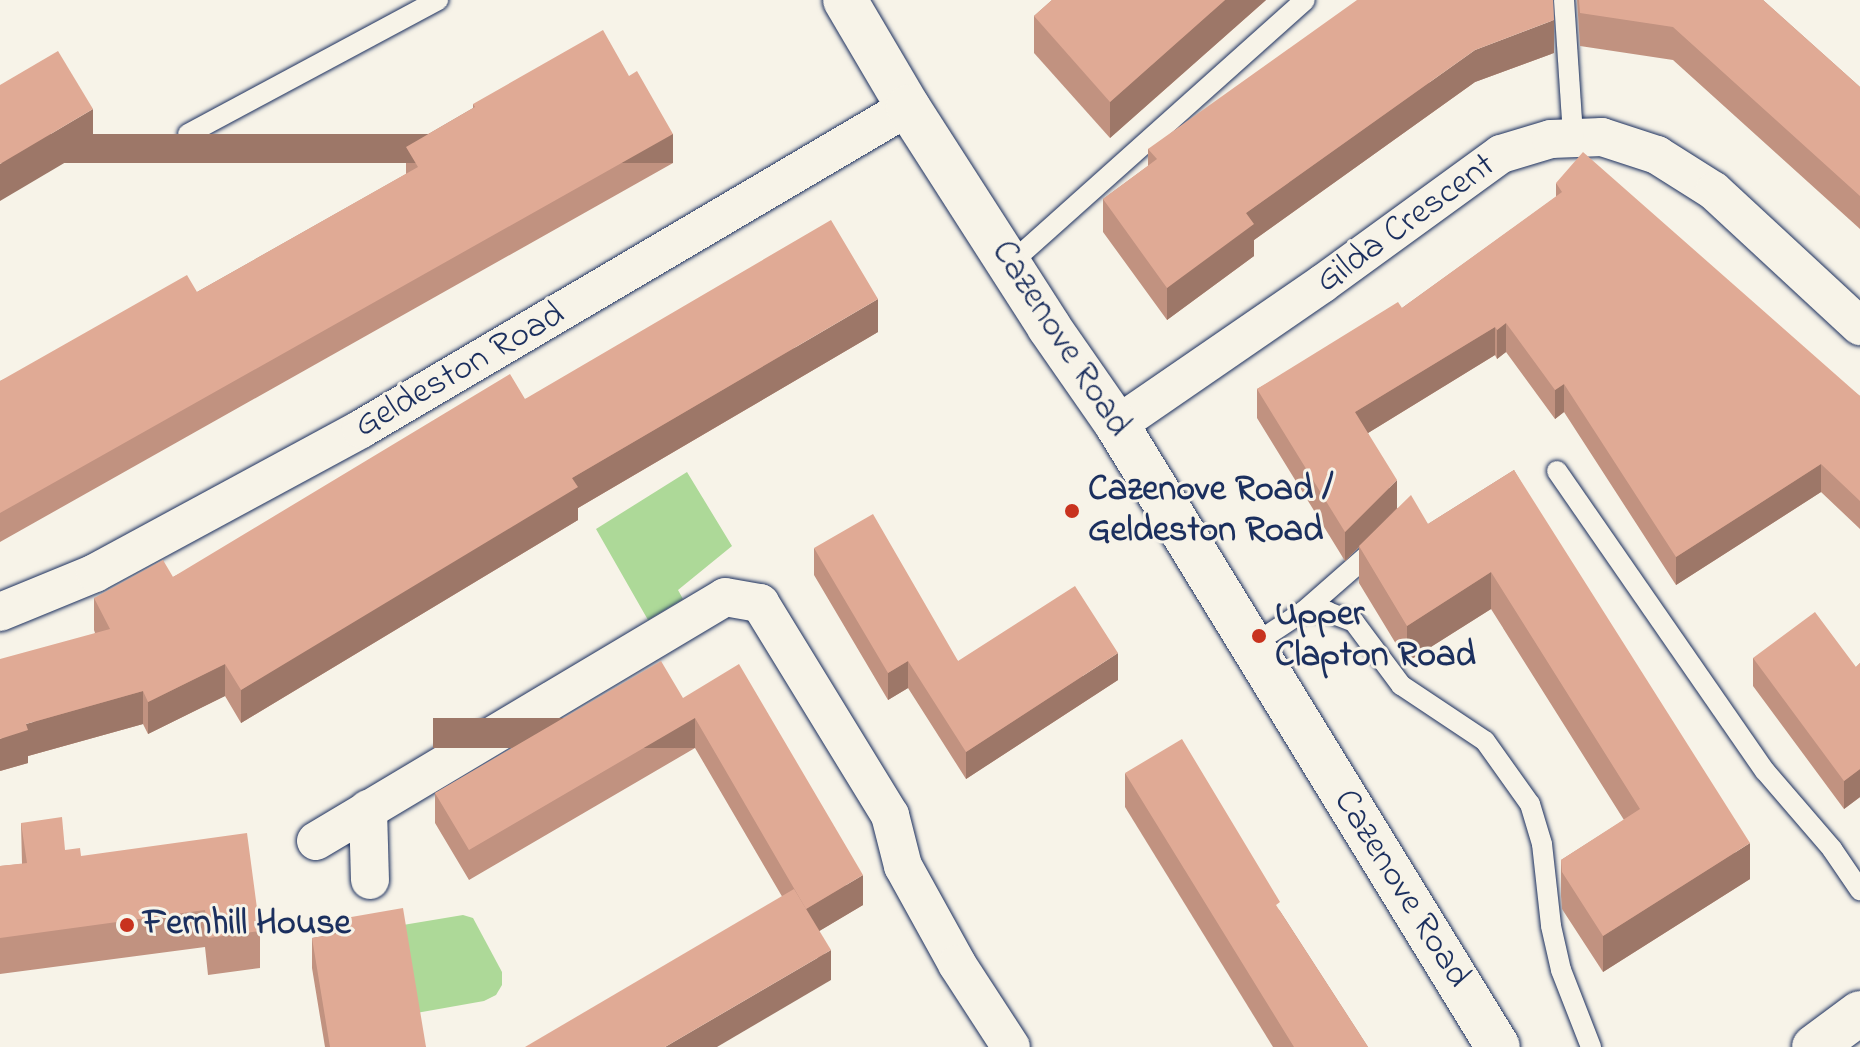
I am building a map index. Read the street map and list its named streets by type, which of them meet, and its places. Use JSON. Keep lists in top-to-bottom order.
{
  "streets": {
    "main road": ["Cazenove Road"],
    "street": ["Gilda Crescent", "Geldeston Road"]
  },
  "crossings": [
    ["Gilda Crescent", "Cazenove Road"],
    ["Cazenove Road", "Geldeston Road"]
  ],
  "places": ["Cazenove Road / Geldeston Road", "Upper Clapton Road", "Fernhill House"]
}
